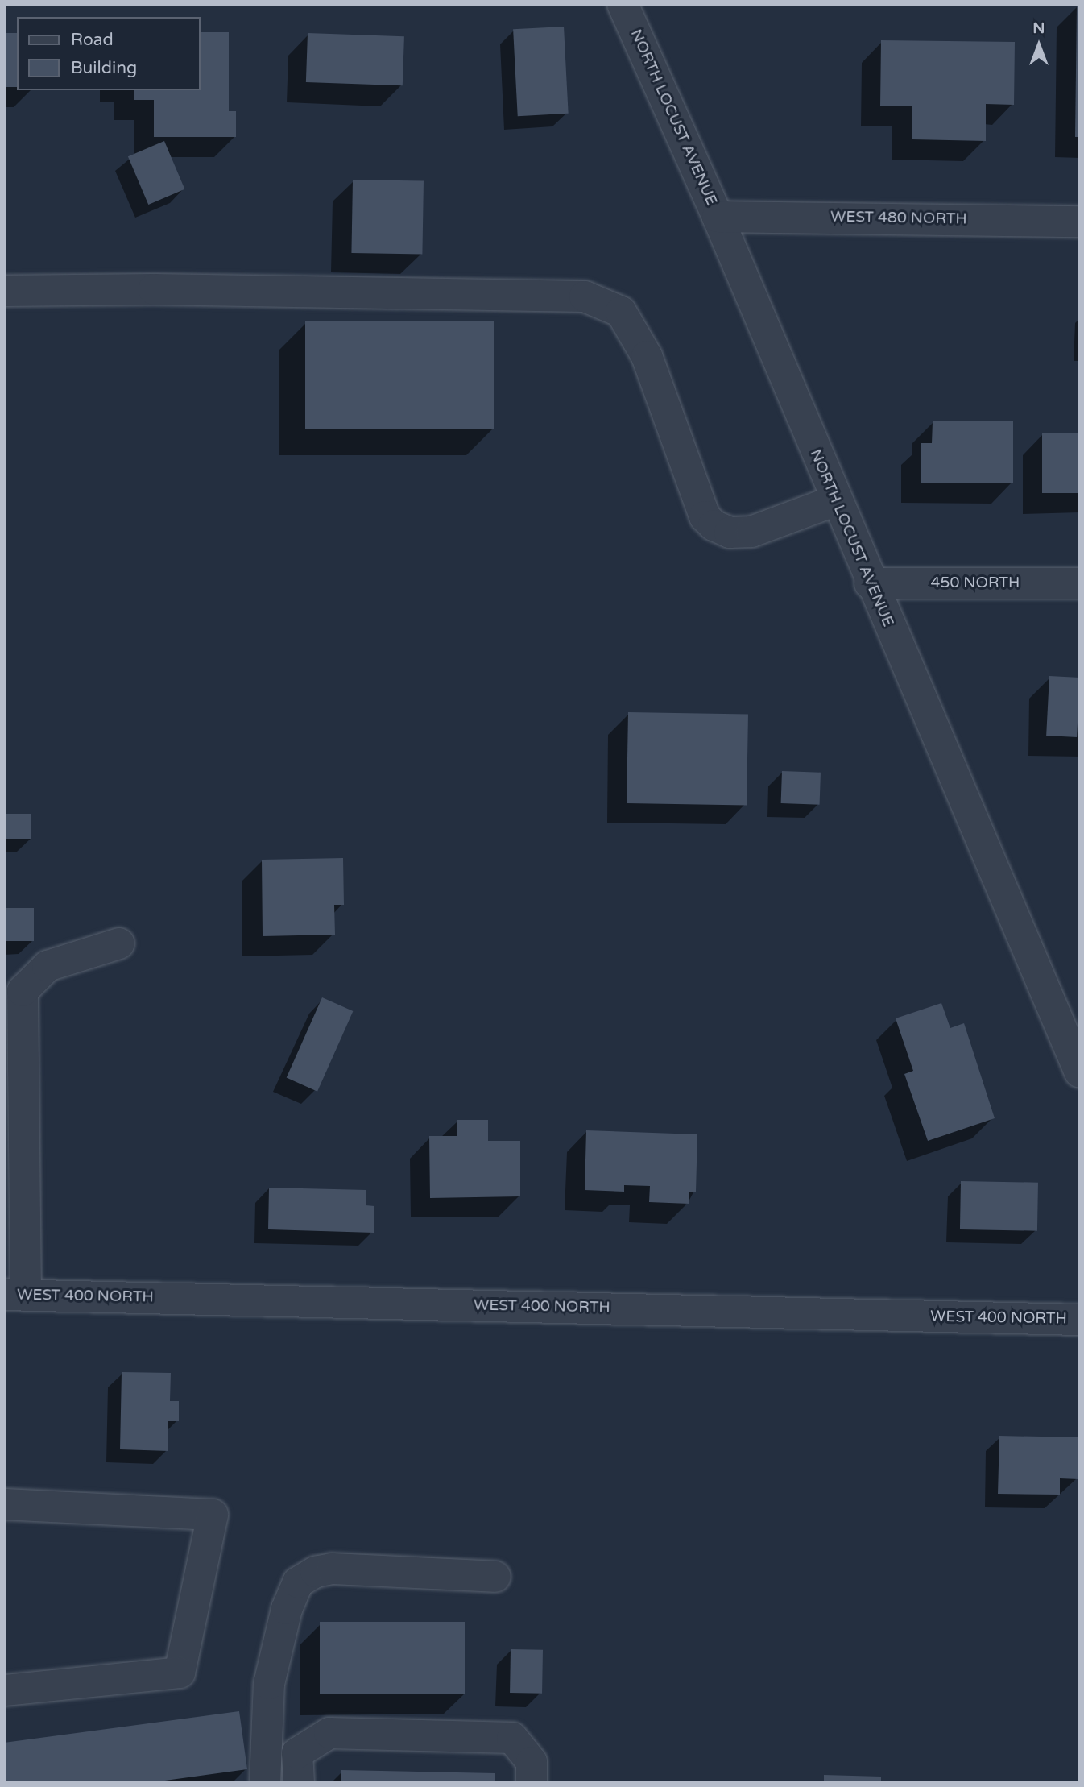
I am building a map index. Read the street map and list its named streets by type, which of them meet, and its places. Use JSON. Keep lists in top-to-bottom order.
{
  "streets": {
    "street": [
      "NORTH LOCUST AVENUE",
      "WEST 480 NORTH",
      "450 NORTH",
      "WEST 400 NORTH"
    ]
  },
  "crossings": [
    ["NORTH LOCUST AVENUE", "WEST 480 NORTH"],
    ["NORTH LOCUST AVENUE", "450 NORTH"]
  ],
  "legend": ["Road", "Building"],
  "north": "top"
}
